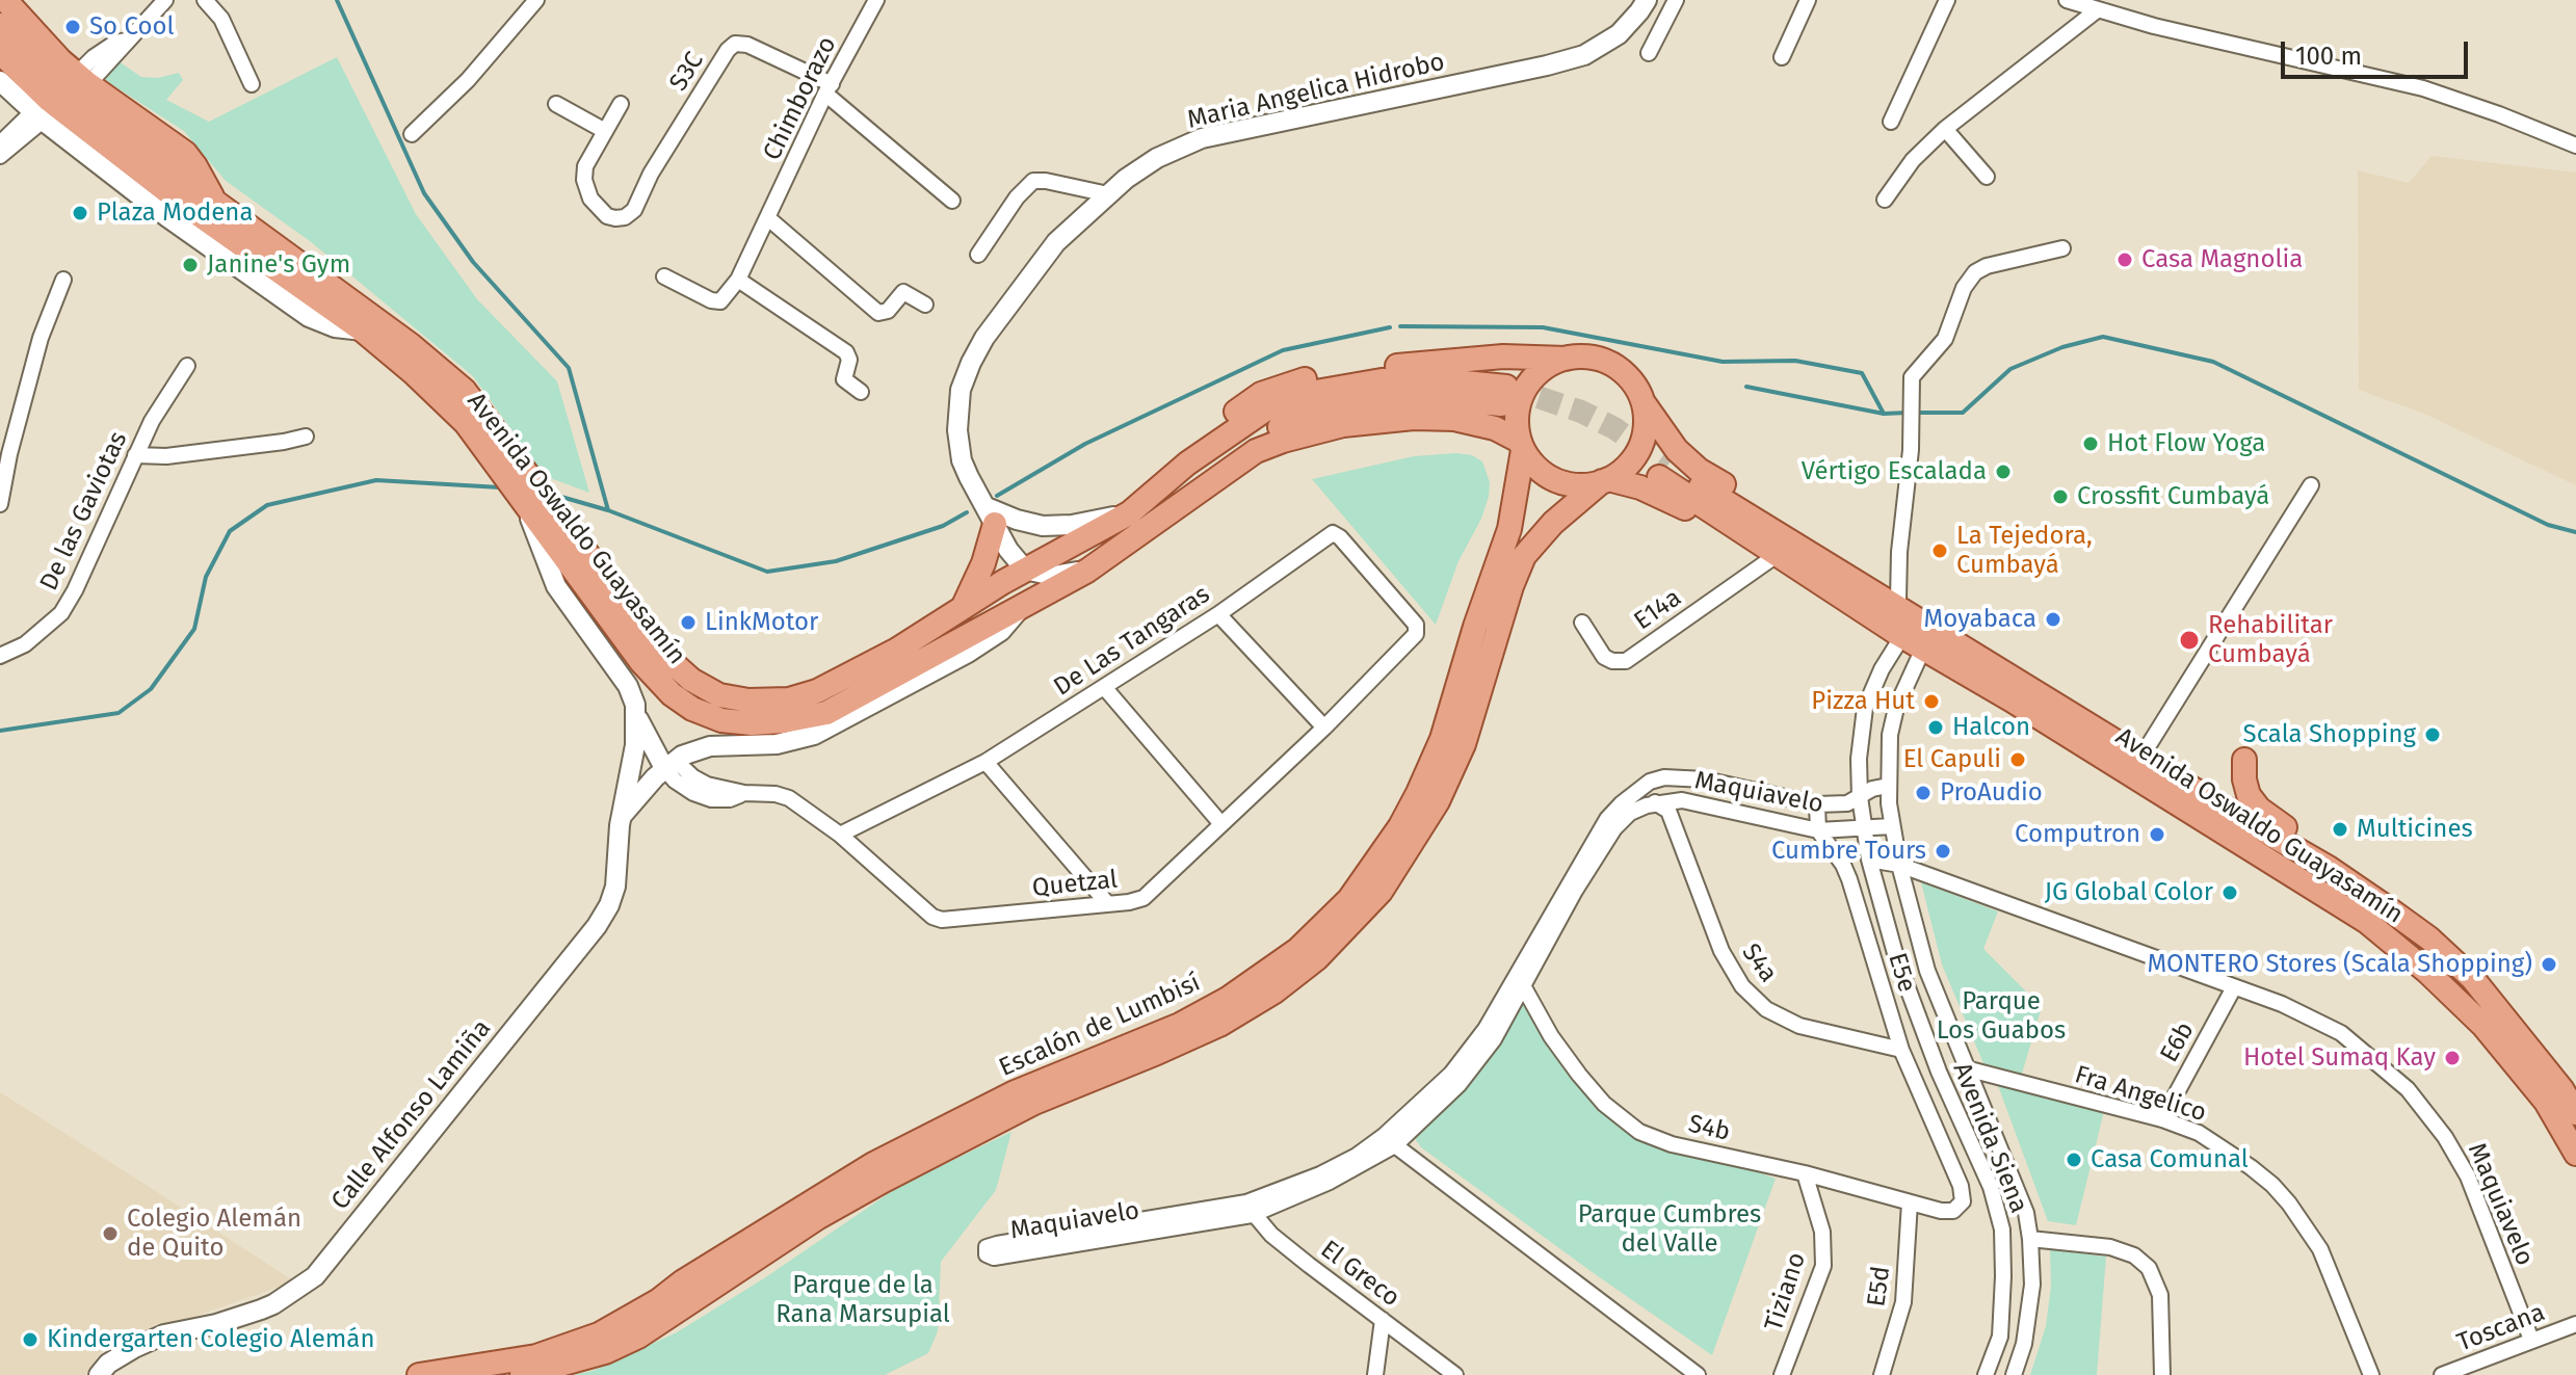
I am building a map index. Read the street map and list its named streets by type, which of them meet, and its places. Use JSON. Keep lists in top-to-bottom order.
{
  "streets": {
    "main road": ["Avenida Oswaldo Guayasamín", "Escalón de Lumbisí"],
    "street": [
      "S3C",
      "Maria Angelica Hidrobo",
      "Chimborazo",
      "De las Gaviotas",
      "E14a",
      "De Las Tangaras",
      "Maquiavelo",
      "Quetzal",
      "S4a",
      "E5e",
      "E6b",
      "Fra Angelico",
      "Calle Alfonso Lamiña",
      "S4b",
      "Avenida Siena",
      "El Greco",
      "E5d",
      "Tiziano",
      "Toscana"
    ]
  },
  "crossings": [
    ["S3C", "Chimborazo"],
    ["Maria Angelica Hidrobo", "Avenida Oswaldo Guayasamín"],
    ["Avenida Oswaldo Guayasamín", "E14a"],
    ["Avenida Oswaldo Guayasamín", "Escalón de Lumbisí"],
    ["Avenida Oswaldo Guayasamín", "Calle Alfonso Lamiña"],
    ["Avenida Oswaldo Guayasamín", "Avenida Siena"],
    ["De Las Tangaras", "Quetzal"],
    ["Maquiavelo", "S4a"],
    ["Maquiavelo", "E5e"],
    ["Maquiavelo", "E6b"],
    ["Maquiavelo", "S4b"],
    ["Maquiavelo", "Avenida Siena"],
    ["Maquiavelo", "El Greco"],
    ["Maquiavelo", "Toscana"],
    ["Quetzal", "Calle Alfonso Lamiña"],
    ["S4a", "E5e"],
    ["E5e", "S4b"],
    ["E6b", "Fra Angelico"],
    ["Fra Angelico", "Avenida Siena"],
    ["S4b", "E5d"],
    ["S4b", "Tiziano"]
  ],
  "parks": ["Parque Los Guabos", "Parque Cumbres del Valle", "Parque de la Rana Marsupial"],
  "places": [
    "So Cool",
    "Plaza Modena",
    "Casa Magnolia",
    "Janine's Gym",
    "Hot Flow Yoga",
    "Vértigo Escalada",
    "Crossfit Cumbayá",
    "La Tejedora, Cumbayá",
    "Moyabaca",
    "LinkMotor",
    "Rehabilitar Cumbayá",
    "Pizza Hut",
    "Halcon",
    "Scala Shopping",
    "El Capuli",
    "ProAudio",
    "Multicines",
    "Computron",
    "Cumbre Tours",
    "JG Global Color",
    "MONTERO Stores (Scala Shopping)",
    "Hotel Sumaq Kay",
    "Casa Comunal",
    "Colegio Alemán de Quito",
    "Kindergarten Colegio Alemán"
  ],
  "scale_bar": "100 m"
}
